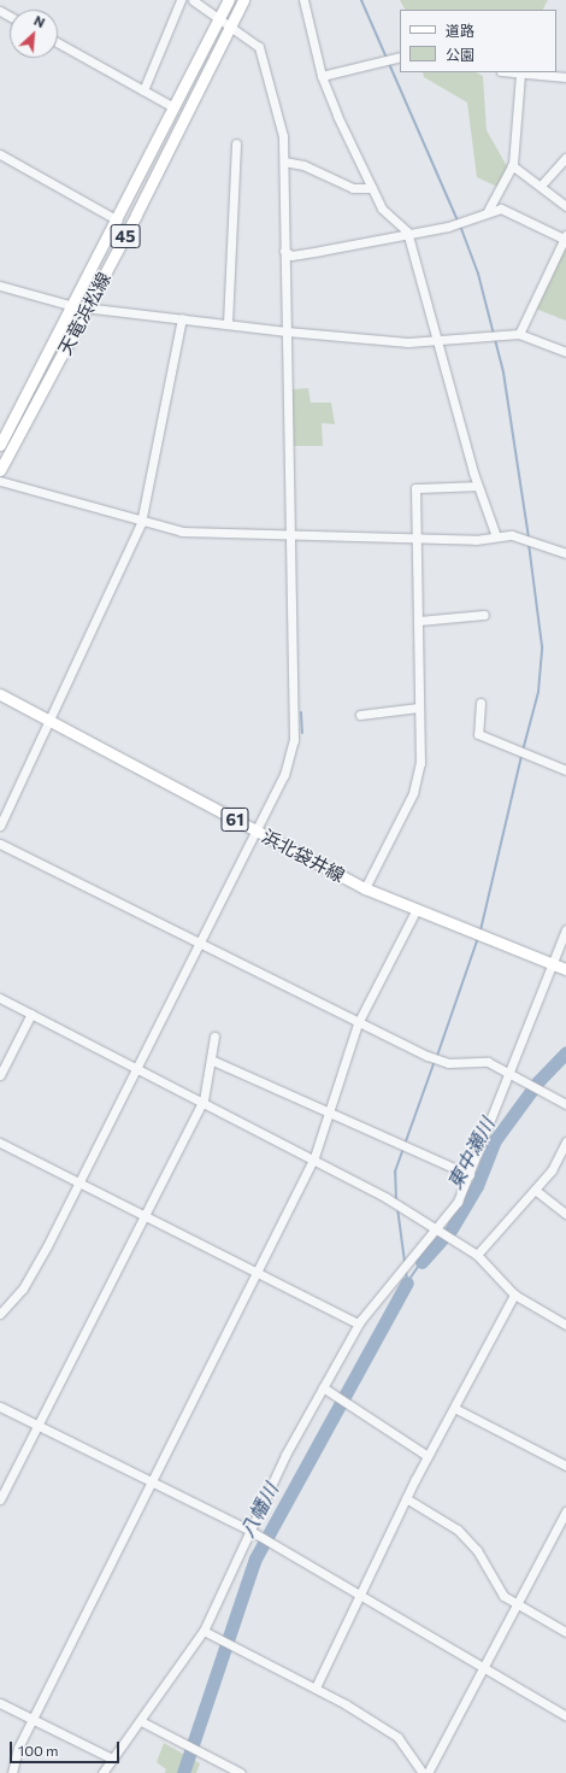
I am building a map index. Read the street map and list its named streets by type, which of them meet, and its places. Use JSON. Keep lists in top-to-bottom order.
{
  "streets": {
    "main road": [
      "45",
      "天竜浜松線",
      "61",
      "浜北袋井線"
    ]
  },
  "water": ["東中瀬川", "八幡川"],
  "legend": ["道路", "公園"],
  "scale_bar": "100 m",
  "north": "top right"
}
